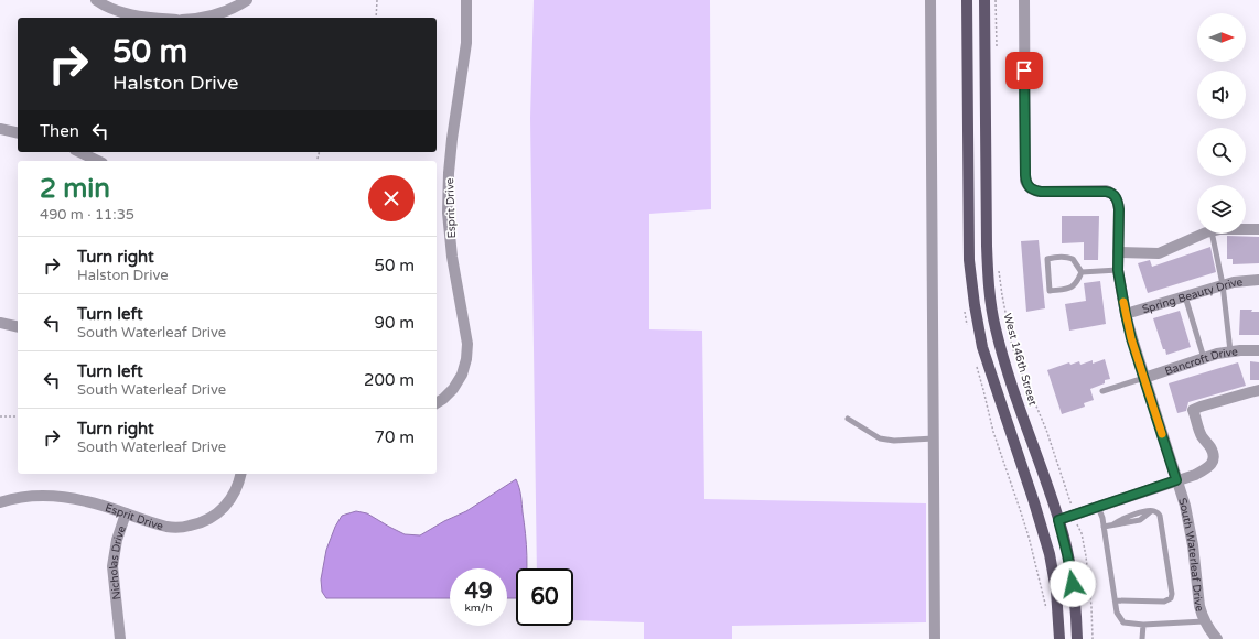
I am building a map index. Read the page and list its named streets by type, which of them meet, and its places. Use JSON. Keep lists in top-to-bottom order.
{
  "streets": {
    "main road": ["West 146th Street"],
    "street": [
      "Esprit Drive",
      "Spring Beauty Drive",
      "Bancroft Drive",
      "South Waterleaf Drive",
      "Nicholas Drive"
    ]
  },
  "crossings": [
    ["Esprit Drive", "Nicholas Drive"],
    ["Spring Beauty Drive", "South Waterleaf Drive"],
    ["Bancroft Drive", "South Waterleaf Drive"]
  ],
  "north": "right",
  "page": {
    "turn": ["50 m", "Halston Drive"],
    "then": "Then",
    "heading": ["2 min", "490 m · 11:35"],
    "list": [
      {
        "name": "Turn right",
        "note": "Halston Drive",
        "value": "50 m"
      },
      {
        "name": "Turn left",
        "note": "South Waterleaf Drive",
        "value": "90 m"
      },
      {
        "name": "Turn left",
        "note": "South Waterleaf Drive",
        "value": "200 m"
      },
      {
        "name": "Turn right",
        "note": "South Waterleaf Drive",
        "value": "70 m"
      }
    ],
    "speed": "49 km/h",
    "limit": "60"
  }
}
